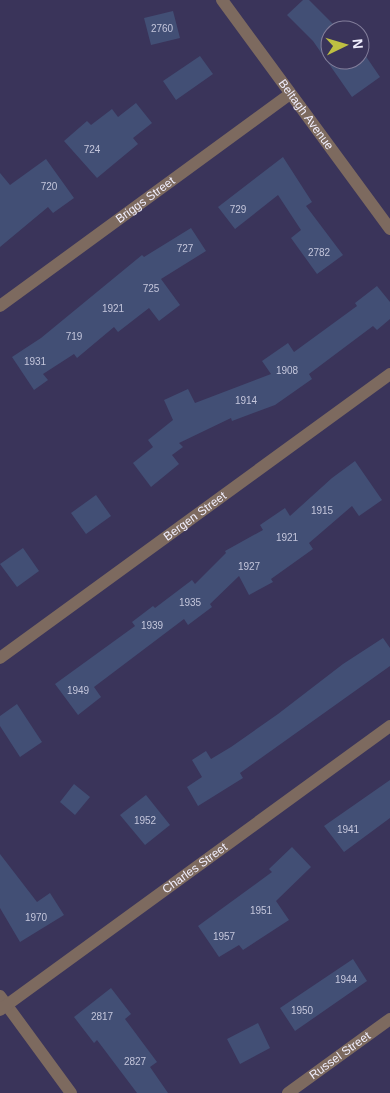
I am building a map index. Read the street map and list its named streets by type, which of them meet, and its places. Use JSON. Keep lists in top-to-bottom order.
{
  "streets": {
    "street": [
      "Beltagh Avenue",
      "Briggs Street",
      "Bergen Street",
      "Charles Street",
      "Russel Street"
    ]
  },
  "crossings": [
    ["Beltagh Avenue", "Briggs Street"]
  ],
  "house_numbers": [
    "2760",
    "724",
    "720",
    "729",
    "727",
    "2782",
    "725",
    "1921",
    "719",
    "1931",
    "1908",
    "1914",
    "1915",
    "1921",
    "1927",
    "1935",
    "1939",
    "1949",
    "1952",
    "1941",
    "1951",
    "1970",
    "1957",
    "1944",
    "1950",
    "2817",
    "2827"
  ],
  "north": "right"
}
